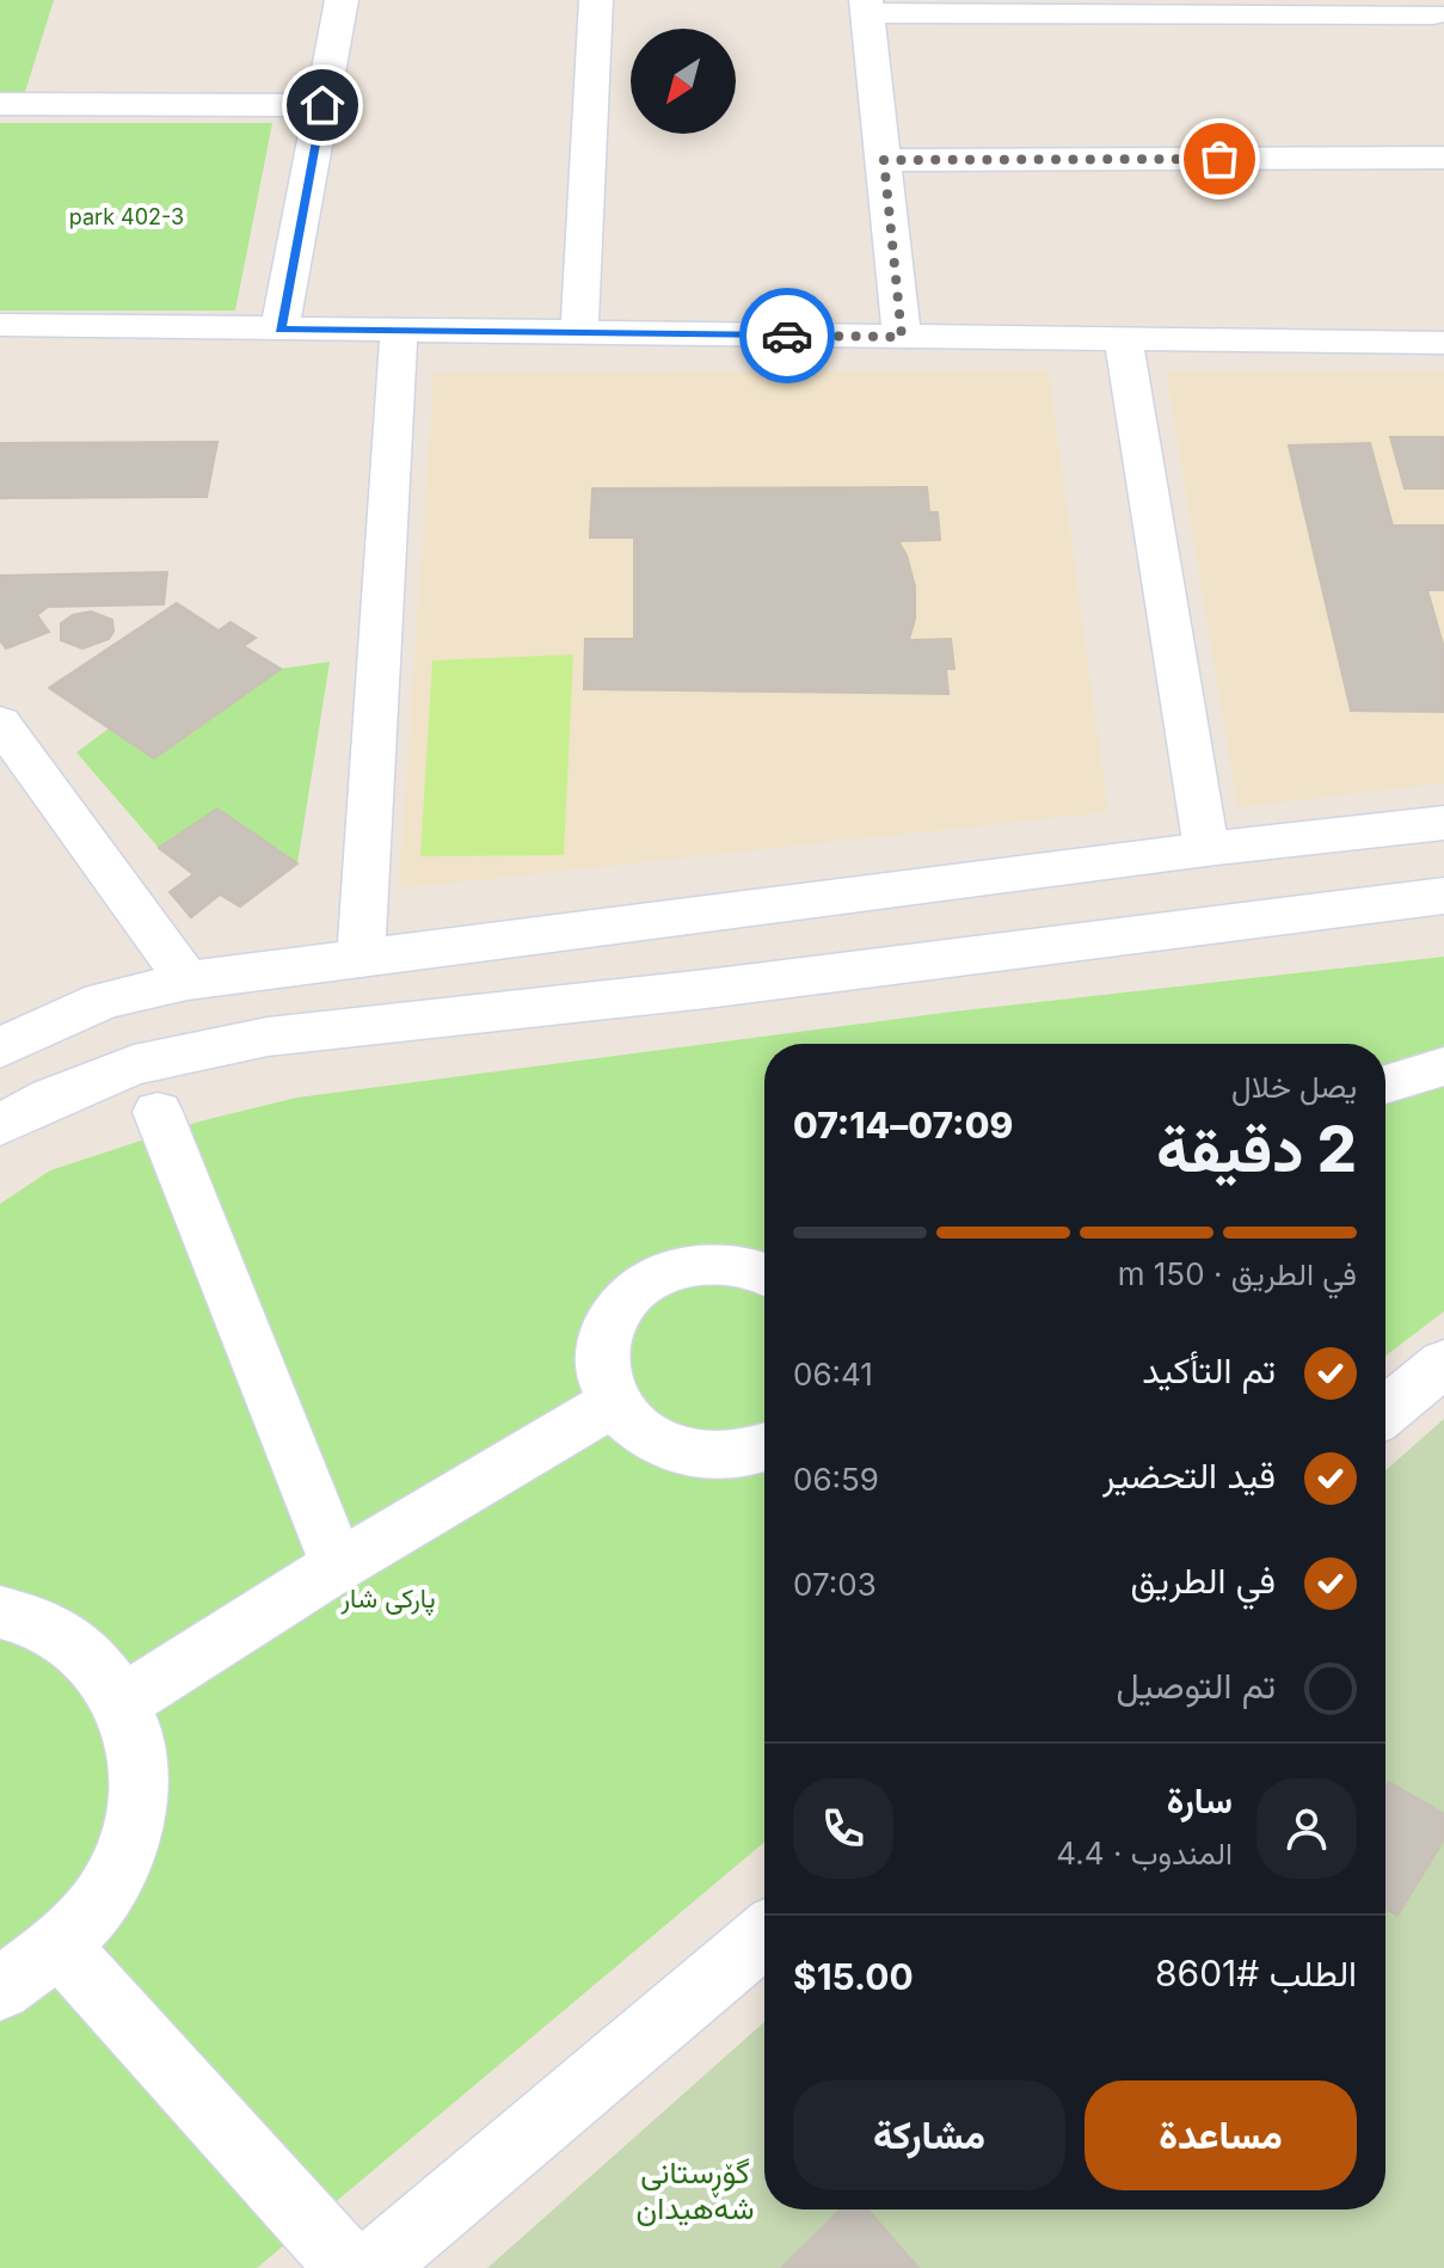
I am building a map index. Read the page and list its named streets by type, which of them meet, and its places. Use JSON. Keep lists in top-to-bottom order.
{
  "parks": ["park 402-3", "پارکی شار", "گۆڕستانی شەهیدان"],
  "north": "bottom left",
  "page": {
    "heading": ["2 دقيقة", "يصل خلال", "07:09–07:14"],
    "panel": [
      "سارة",
      "المندوب · 4.4",
      "الطلب #8601",
      "$15.00"
    ],
    "bar": "في الطريق · 150 m",
    "list": [
      ["تم التأكيد", "06:41"],
      ["قيد التحضير", "06:59"],
      ["في الطريق", "07:03"],
      "تم التوصيل"
    ],
    "buttons": ["مساعدة", "مشاركة"]
  }
}
